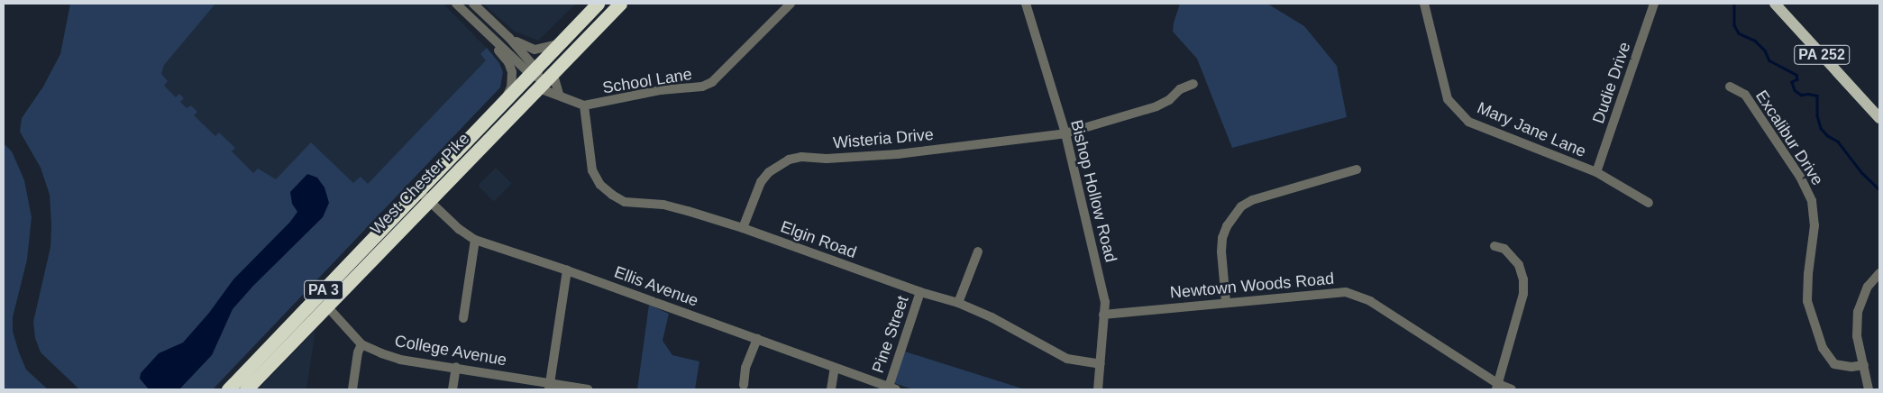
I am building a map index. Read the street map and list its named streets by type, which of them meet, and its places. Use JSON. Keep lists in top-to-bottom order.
{
  "streets": {
    "highway": ["West Chester Pike", "PA 3"],
    "main road": ["PA 252"],
    "street": [
      "School Lane",
      "Dudie Drive",
      "Mary Jane Lane",
      "Excalibur Drive",
      "Wisteria Drive",
      "Bishop Hollow Road",
      "Elgin Road",
      "Newtown Woods Road",
      "Ellis Avenue",
      "Pine Street",
      "College Avenue"
    ]
  },
  "crossings": [
    ["School Lane", "West Chester Pike"],
    ["School Lane", "Elgin Road"],
    ["Dudie Drive", "Mary Jane Lane"],
    ["Wisteria Drive", "Bishop Hollow Road"],
    ["Wisteria Drive", "Elgin Road"],
    ["West Chester Pike", "Ellis Avenue"],
    ["West Chester Pike", "College Avenue"],
    ["Bishop Hollow Road", "Elgin Road"],
    ["Bishop Hollow Road", "Newtown Woods Road"],
    ["Elgin Road", "Pine Street"],
    ["Ellis Avenue", "Pine Street"]
  ]
}
